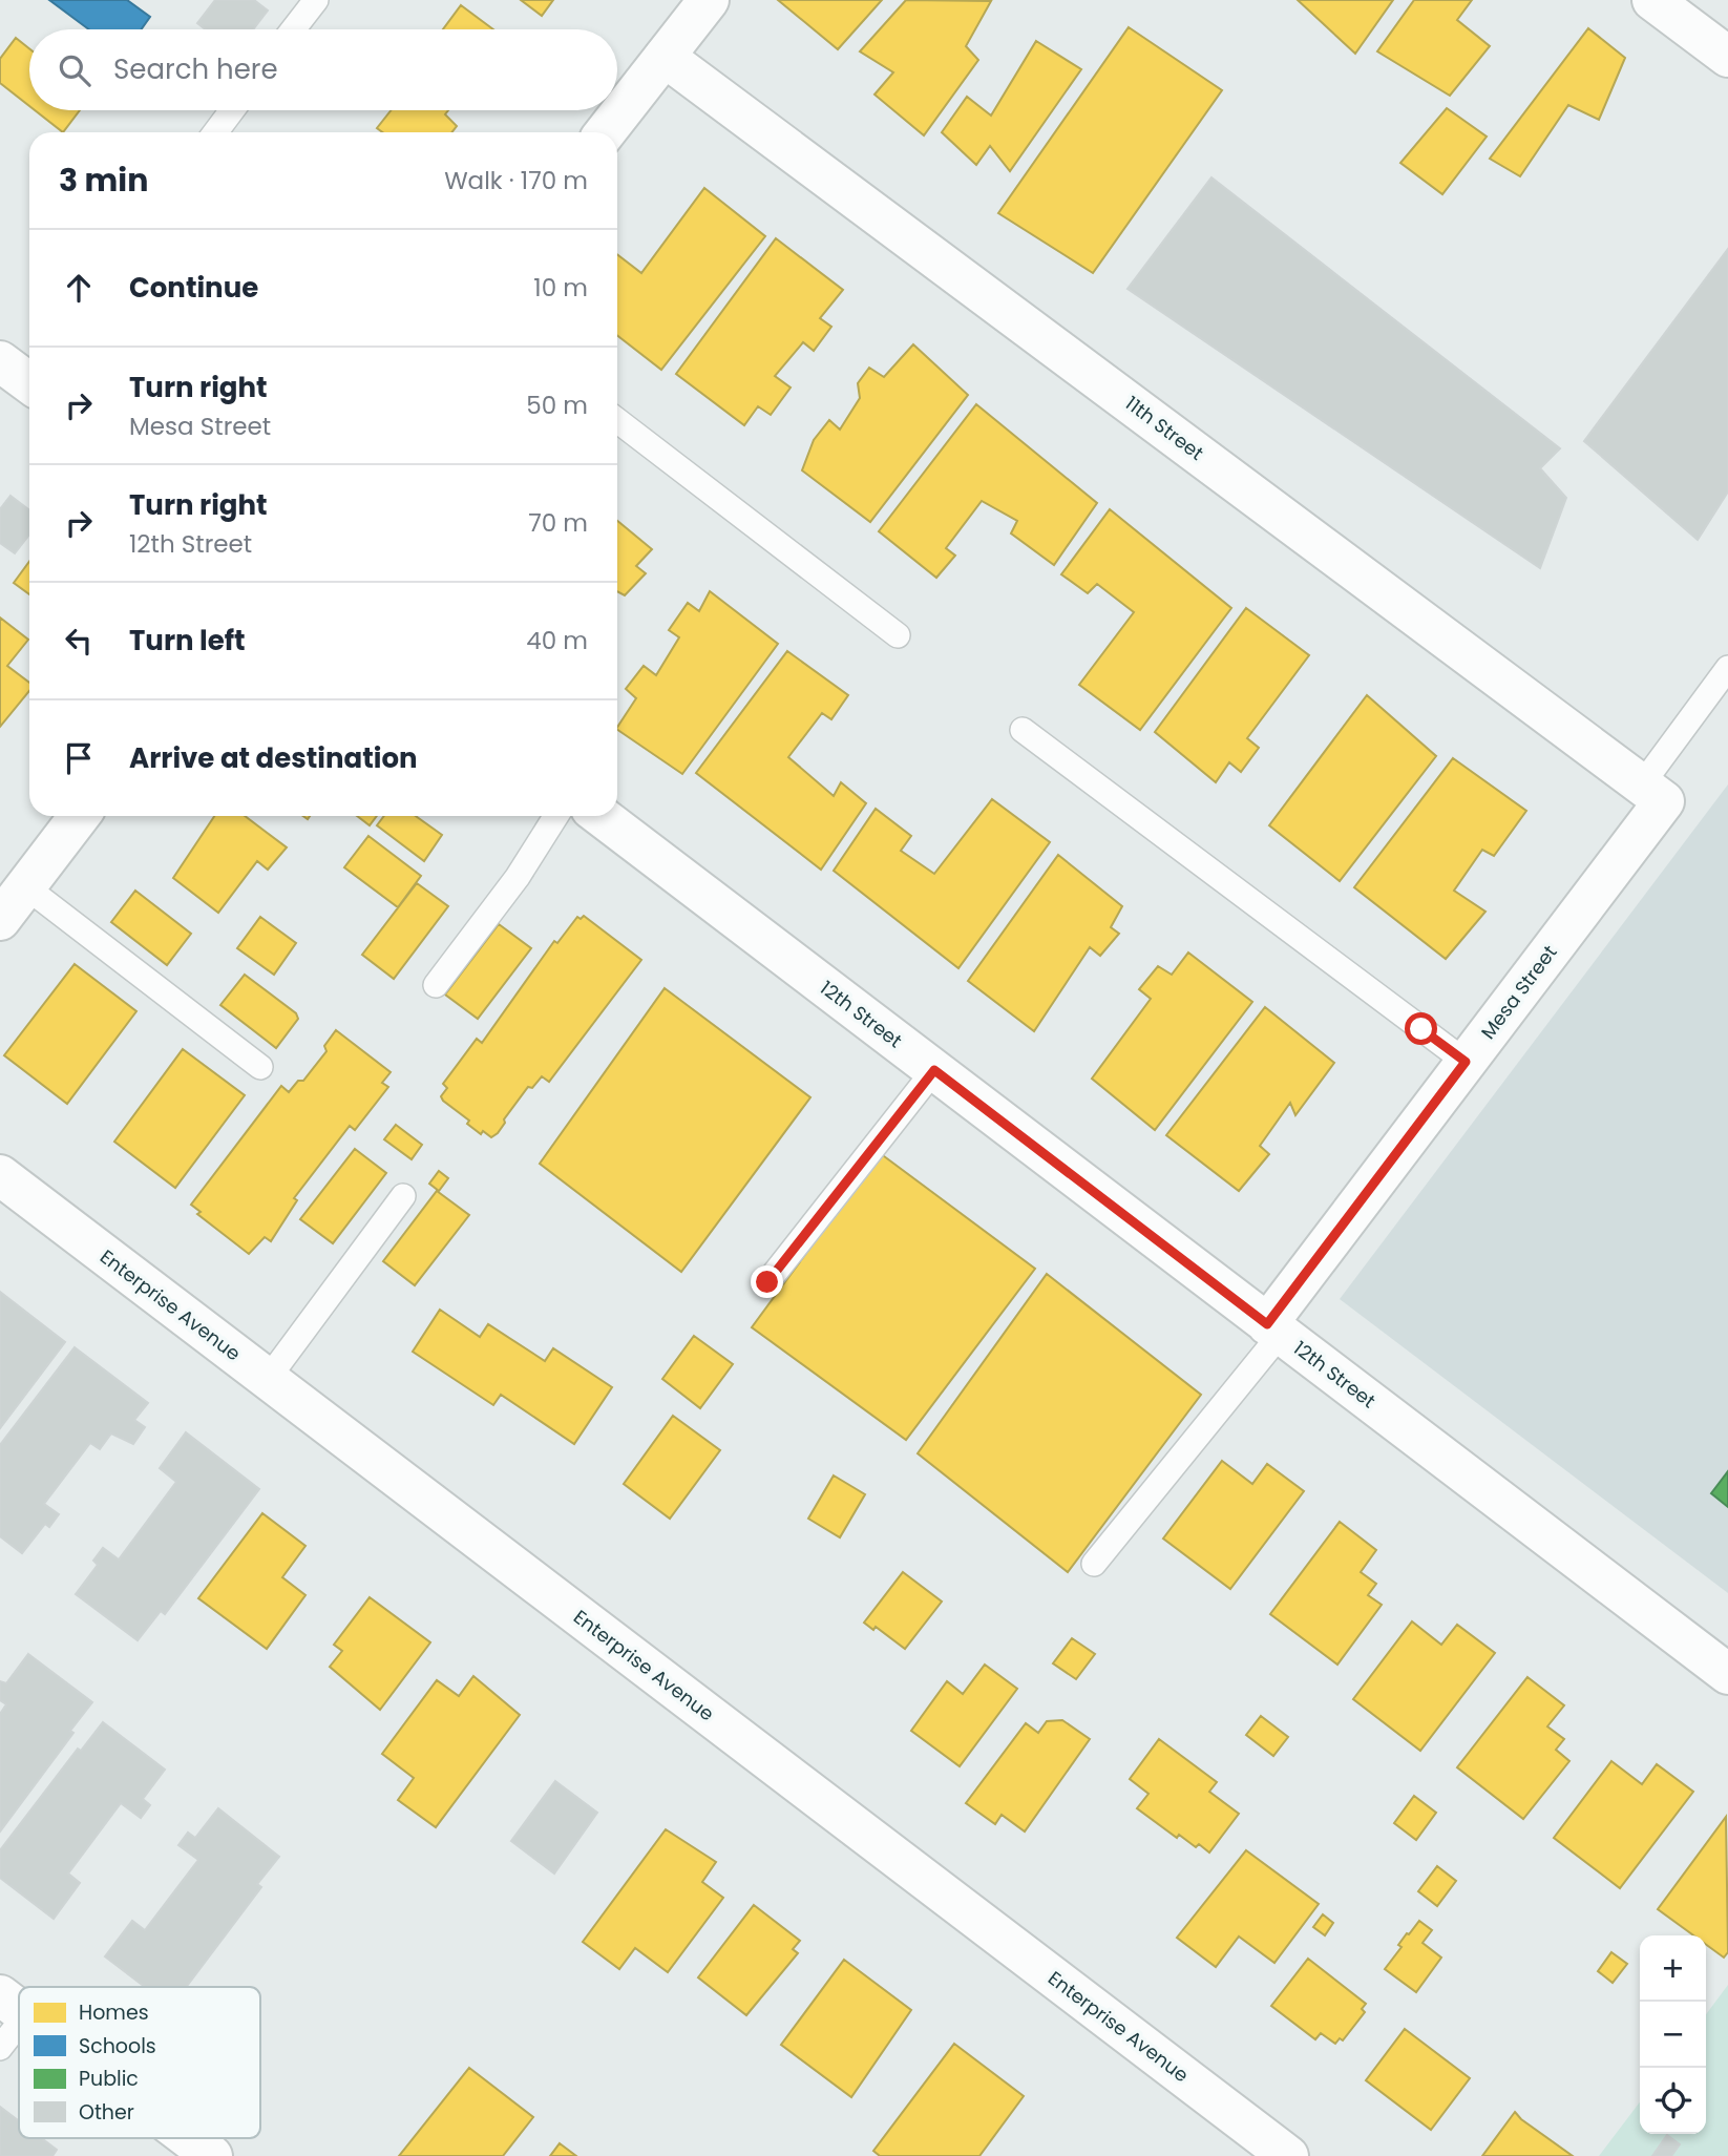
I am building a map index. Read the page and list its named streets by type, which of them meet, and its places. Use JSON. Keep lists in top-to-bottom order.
{
  "streets": {
    "street": [
      "11th Street",
      "Mesa Street",
      "12th Street",
      "Enterprise Avenue"
    ]
  },
  "crossings": [
    ["11th Street", "Mesa Street"],
    ["Mesa Street", "12th Street"]
  ],
  "legend": [
    "Homes",
    "Schools",
    "Public",
    "Other"
  ],
  "page": {
    "search": "Search here",
    "heading": ["3 min", "Walk · 170 m"],
    "list": [
      ["Continue", "10 m"],
      ["Turn right", "Mesa Street", "50 m"],
      ["Turn right", "12th Street", "70 m"],
      ["Turn left", "40 m"],
      "Arrive at destination"
    ],
    "map_buttons": ["+", "−"]
  }
}
